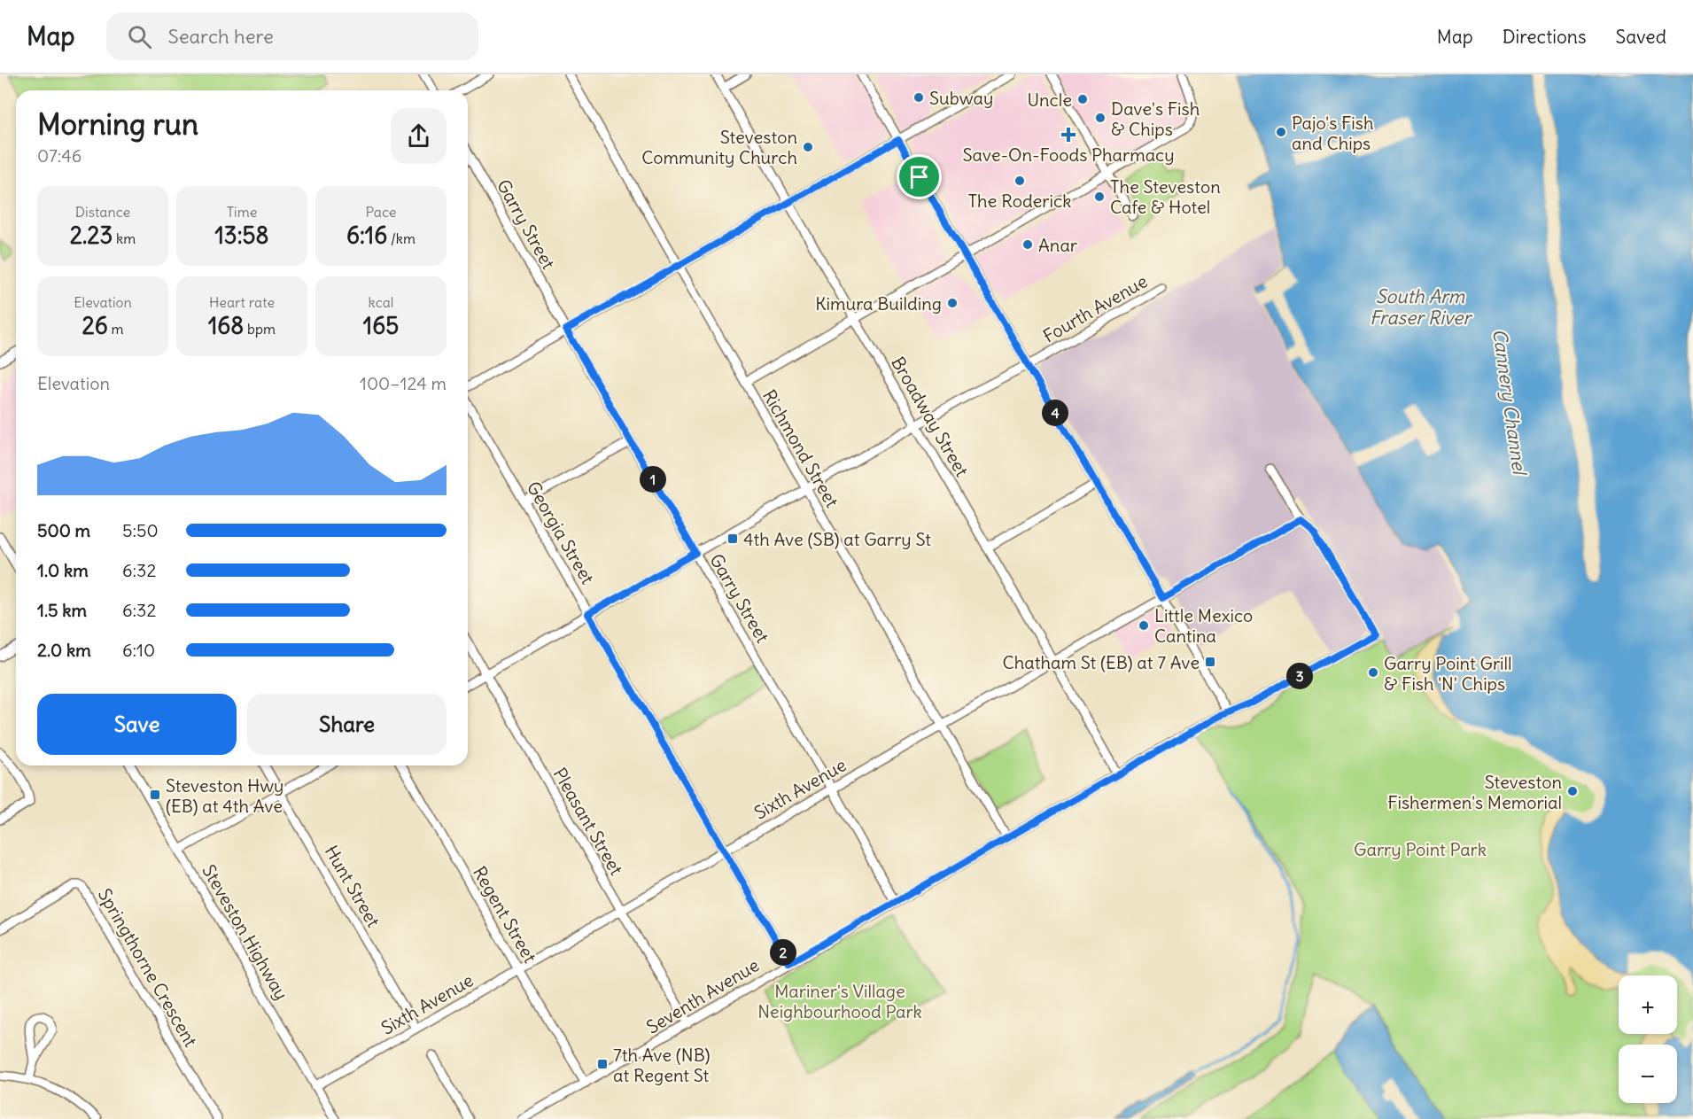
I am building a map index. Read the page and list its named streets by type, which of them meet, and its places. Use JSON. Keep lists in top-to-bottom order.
{
  "streets": {
    "street": [
      "Garry Street",
      "Fourth Avenue",
      "Broadway Street",
      "Richmond Street",
      "Georgia Street",
      "Sixth Avenue",
      "Pleasant Street",
      "Hunt Street",
      "Regent Street",
      "Steveston Highway",
      "Springthorne Crescent",
      "Seventh Avenue"
    ]
  },
  "crossings": [
    ["Garry Street", "Fourth Avenue"],
    ["Garry Street", "Sixth Avenue"],
    ["Garry Street", "Seventh Avenue"],
    ["Fourth Avenue", "Broadway Street"],
    ["Fourth Avenue", "Richmond Street"],
    ["Fourth Avenue", "Georgia Street"],
    ["Fourth Avenue", "Pleasant Street"],
    ["Broadway Street", "Sixth Avenue"],
    ["Broadway Street", "Seventh Avenue"],
    ["Richmond Street", "Sixth Avenue"],
    ["Richmond Street", "Seventh Avenue"],
    ["Georgia Street", "Sixth Avenue"],
    ["Georgia Street", "Seventh Avenue"],
    ["Sixth Avenue", "Pleasant Street"],
    ["Sixth Avenue", "Hunt Street"],
    ["Sixth Avenue", "Regent Street"],
    ["Sixth Avenue", "Steveston Highway"],
    ["Sixth Avenue", "Seventh Avenue"],
    ["Pleasant Street", "Seventh Avenue"],
    ["Regent Street", "Seventh Avenue"]
  ],
  "water": ["South Arm Fraser River", "Cannery Channel"],
  "parks": ["Garry Point Park", "Mariner's Village Neighbourhood Park"],
  "places": {
    "other": [
      "Subway",
      "Uncle",
      "Dave's Fish & Chips",
      "Pajo's Fish and Chips",
      "Steveston Community Church",
      "The Roderick",
      "The Steveston Cafe & Hotel",
      "Anar",
      "Kimura Building",
      "Little Mexico Cantina",
      "Garry Point Grill & Fish 'N' Chips",
      "Steveston Fishermen's Memorial"
    ],
    "health": ["Save-On-Foods Pharmacy"],
    "transit": [
      "4th Ave (SB) at Garry St",
      "Chatham St (EB) at 7 Ave",
      "Steveston Hwy (EB) at 4th Ave",
      "7th Ave (NB) at Regent St"
    ]
  },
  "page": {
    "header": "Map",
    "search": "Search here",
    "nav": ["Map", "Directions", "Saved"],
    "heading": ["Morning run", "07:46"],
    "stats": [
      ["Distance", "2.23 km"],
      ["Time", "13:58"],
      ["Pace", "6:16 /km"],
      ["Elevation", "26 m"],
      ["Heart rate", "168 bpm"],
      ["kcal", "165"]
    ],
    "chart": ["Elevation", "100–124 m"],
    "pins": [
      "4",
      "1",
      "3",
      "2"
    ],
    "list": [
      {
        "name": "500 m",
        "note": "5:50"
      },
      {
        "name": "1.0 km",
        "note": "6:32"
      },
      {
        "name": "1.5 km",
        "note": "6:32"
      },
      {
        "name": "2.0 km",
        "note": "6:10"
      }
    ],
    "buttons": ["Save", "Share"],
    "map_buttons": ["+", "−"]
  }
}
